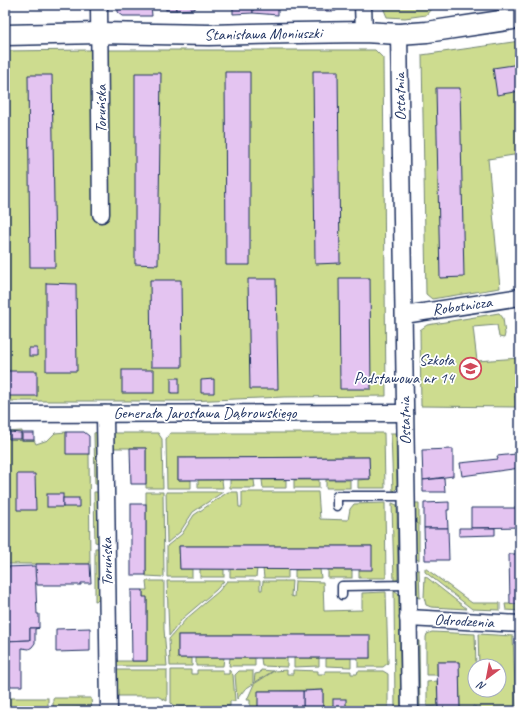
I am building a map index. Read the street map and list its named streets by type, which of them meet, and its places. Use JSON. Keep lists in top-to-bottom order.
{
  "streets": {
    "street": [
      "Stanisława Moniuszki",
      "Ostatnia",
      "Toruńska",
      "Robotnicza",
      "Generała Jarosława Dąbrowskiego",
      "Odrodzenia"
    ]
  },
  "crossings": [
    ["Stanisława Moniuszki", "Ostatnia"],
    ["Stanisława Moniuszki", "Toruńska"],
    ["Ostatnia", "Robotnicza"],
    ["Ostatnia", "Generała Jarosława Dąbrowskiego"],
    ["Ostatnia", "Odrodzenia"],
    ["Toruńska", "Generała Jarosława Dąbrowskiego"]
  ],
  "places": {
    "school or university": ["Szkoła Podstawowa nr 14"]
  },
  "north": "bottom left"
}
